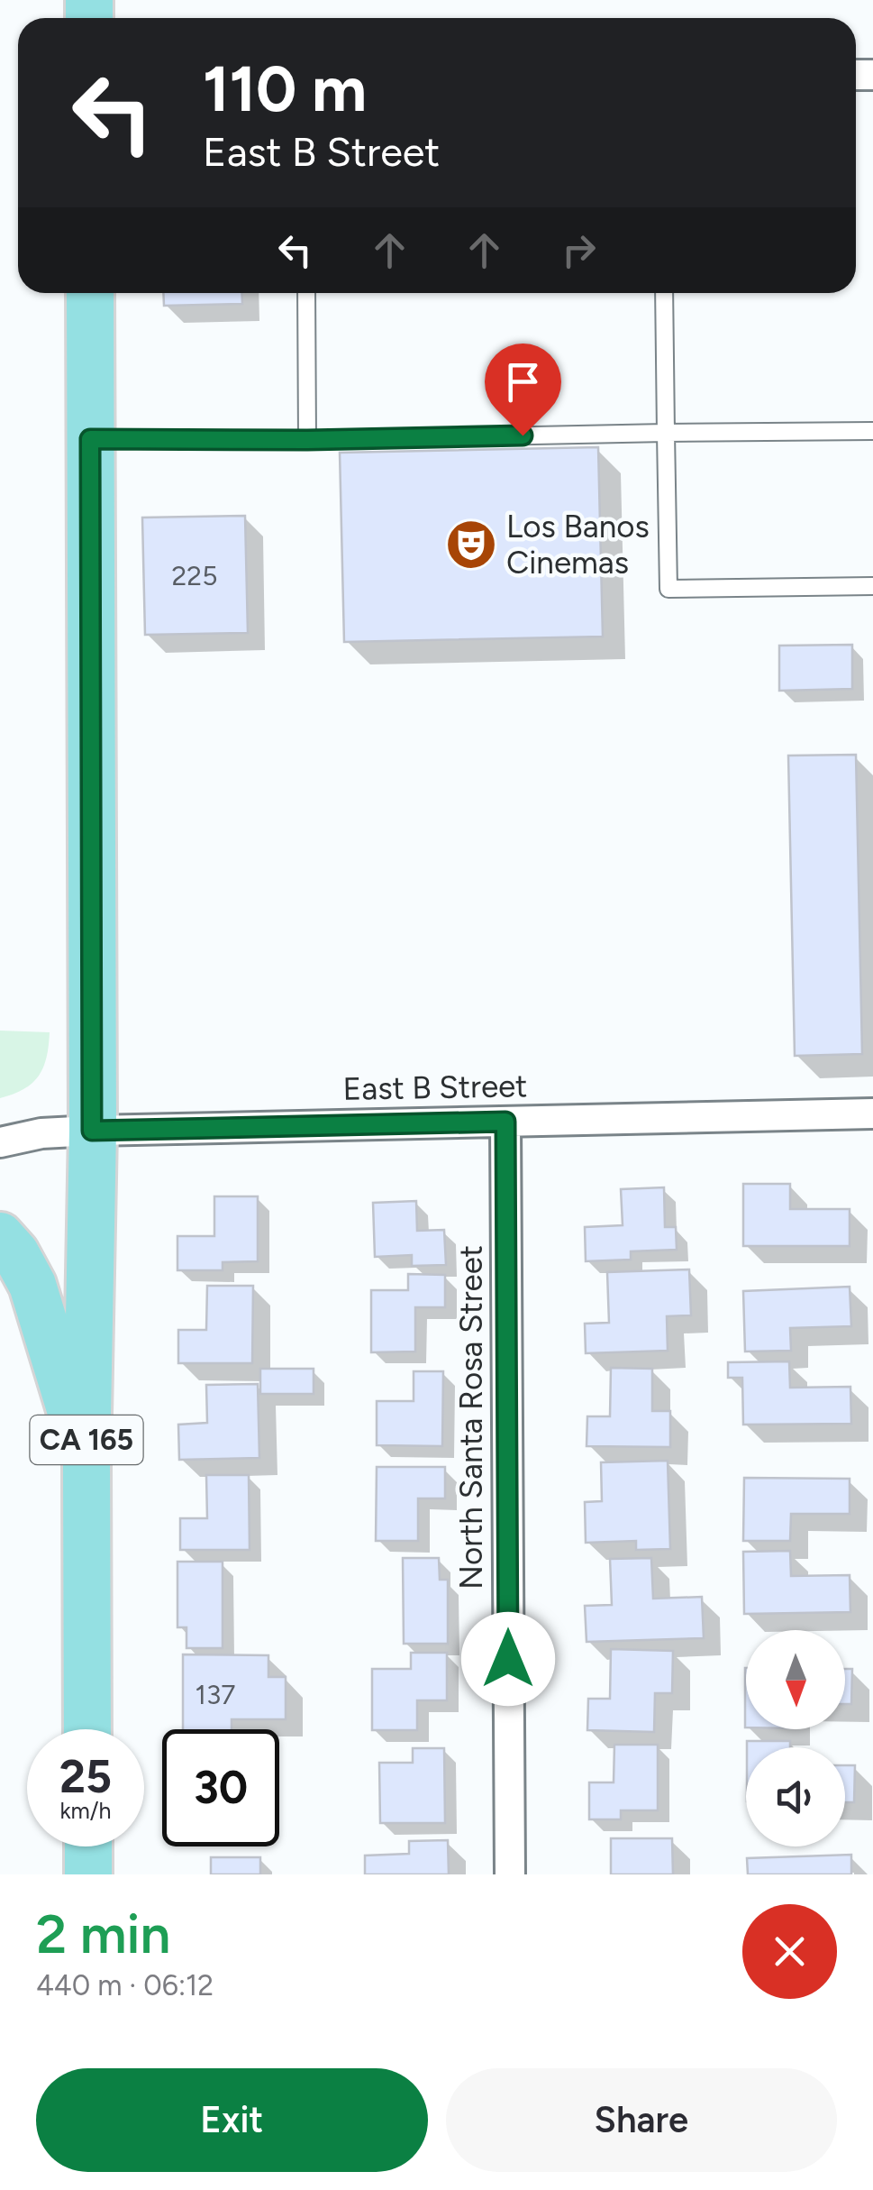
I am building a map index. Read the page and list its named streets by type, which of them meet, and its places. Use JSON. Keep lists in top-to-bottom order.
{
  "streets": {
    "main road": ["CA 165"],
    "street": ["East B Street", "North Santa Rosa Street"]
  },
  "crossings": [
    ["East B Street", "North Santa Rosa Street"],
    ["East B Street", "CA 165"]
  ],
  "places": {
    "theatre": ["Los Banos Cinemas"]
  },
  "house_numbers": ["225", "137"],
  "north": "bottom",
  "page": {
    "turn": ["110 m", "East B Street"],
    "speed": "25 km/h",
    "limit": "30",
    "heading": ["2 min", "440 m · 06:12"],
    "buttons": ["Exit", "Share"]
  }
}
